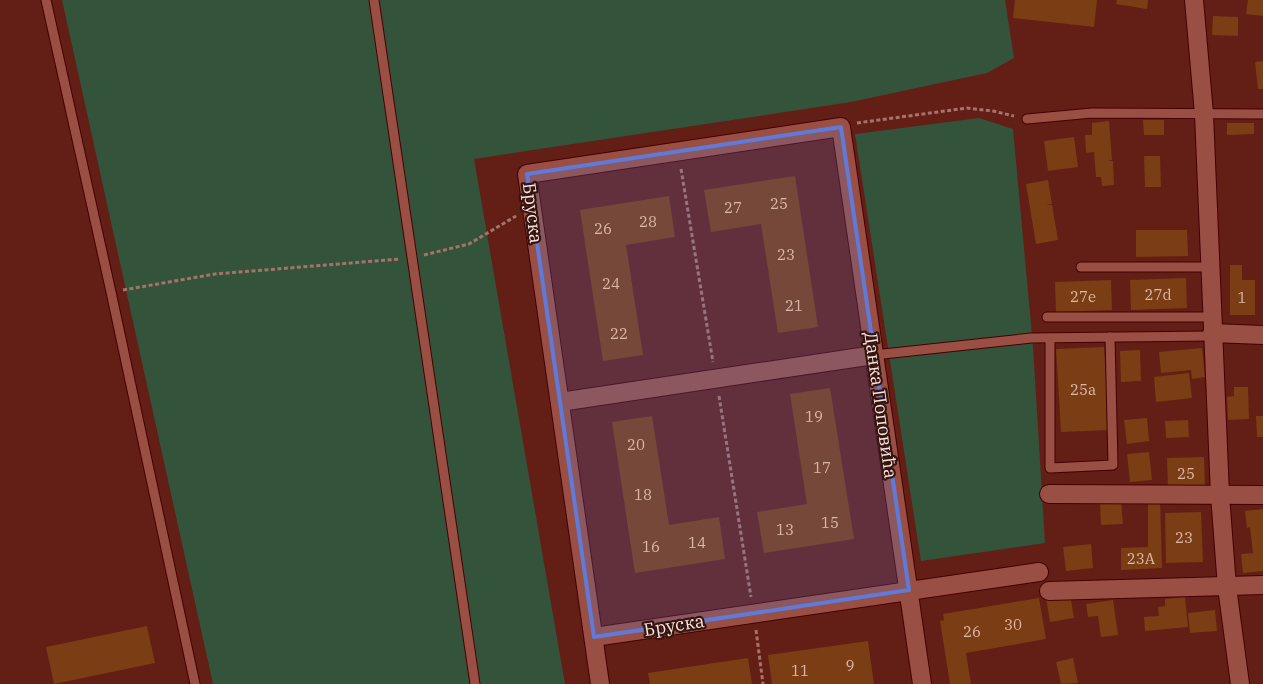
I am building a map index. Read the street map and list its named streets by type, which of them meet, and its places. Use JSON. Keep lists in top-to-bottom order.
{
  "streets": {
    "street": ["Бруска", "Данка Поповића"]
  },
  "crossings": [
    ["Бруска", "Данка Поповића"]
  ],
  "house_numbers": [
    "25",
    "27",
    "28",
    "26",
    "23",
    "24",
    "27d",
    "27e",
    "1",
    "21",
    "22",
    "25a",
    "19",
    "20",
    "17",
    "25",
    "18",
    "15",
    "13",
    "23",
    "14",
    "16",
    "23A",
    "30",
    "26",
    "9",
    "11"
  ]
}
